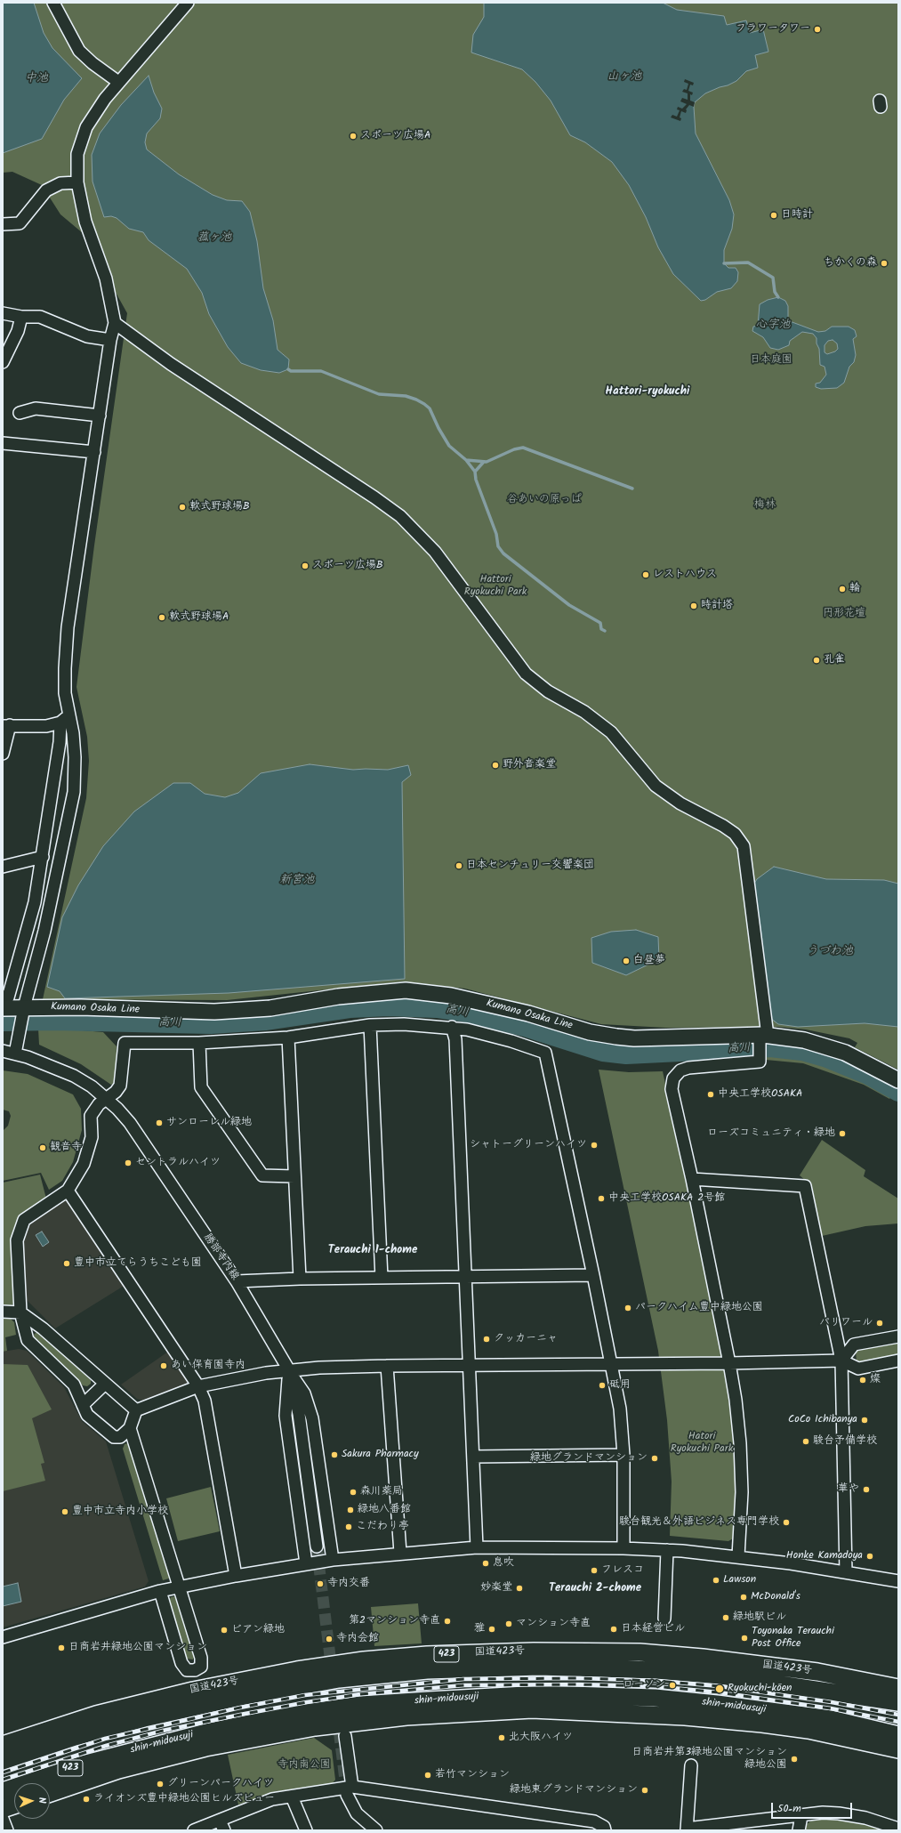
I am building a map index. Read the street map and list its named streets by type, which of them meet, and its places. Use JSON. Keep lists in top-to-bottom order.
{
  "streets": {
    "highway": ["国道423号", "423", "shin-midousuji"],
    "main road": ["Kumano Osaka Line"],
    "street": ["勝部寺内線"]
  },
  "crossings": [
    ["国道423号", "423"]
  ],
  "districts": ["Hattori-ryokuchi", "Terauchi 1-chome", "Terauchi 2-chome"],
  "water": [
    "山ヶ池",
    "中池",
    "菰ヶ池",
    "心字池",
    "新宮池",
    "うづわ池",
    "高川"
  ],
  "parks": [
    "日本庭園",
    "谷あいの原っぱ",
    "梅林",
    "Hattori Ryokuchi Park",
    "円形花壇",
    "Hatori Ryokuchi Park",
    "寺内南公園"
  ],
  "places": [
    "フラワータワー",
    "スポーツ広場A",
    "日時計",
    "ちかくの森",
    "軟式野球場B",
    "スポーツ広場B",
    "レストハウス",
    "輪",
    "時計塔",
    "軟式野球場A",
    "孔雀",
    "野外音楽堂",
    "日本センチュリー交響楽団",
    "白昼夢",
    "中央工学校OSAKA",
    "サンローレル緑地",
    "ローズコミュニティ・緑地",
    "シャトーグリーンハイツ",
    "観音寺",
    "セントラルハイツ",
    "中央工学校OSAKA 2号館",
    "豊中市立てらうちこども園",
    "パークハイム豊中緑地公園",
    "パリワール",
    "クッカーニャ",
    "あい保育園寺内",
    "燦",
    "砥用",
    "CoCo Ichibanya",
    "駿台予備学校",
    "Sakura Pharmacy",
    "緑地グランドマンション",
    "華や",
    "森川薬局",
    "緑地八番館",
    "豊中市立寺内小学校",
    "駿台観光＆外語ビジネス専門学校",
    "こだわり亭",
    "Honke Kamadoya",
    "息吹",
    "フレスコ",
    "Lawson",
    "寺内交番",
    "妙楽堂",
    "McDonald's",
    "緑地駅ビル",
    "第2マンション寺直",
    "マンション寺直",
    "雅",
    "日本経営ビル",
    "ビアン緑地",
    "Toyonaka Terauchi Post Office",
    "寺内会館",
    "日商岩井緑地公園マンション",
    "ローソン",
    "Ryokuchi-kōen",
    "北大阪ハイツ",
    "日商岩井第3緑地公園マンション 緑地公園",
    "若竹マンション",
    "グリーンパークハイツ",
    "緑地東グランドマンション",
    "ライオンズ豊中緑地公園ヒルズビュー"
  ],
  "scale_bar": "50 m",
  "north": "right"
}
